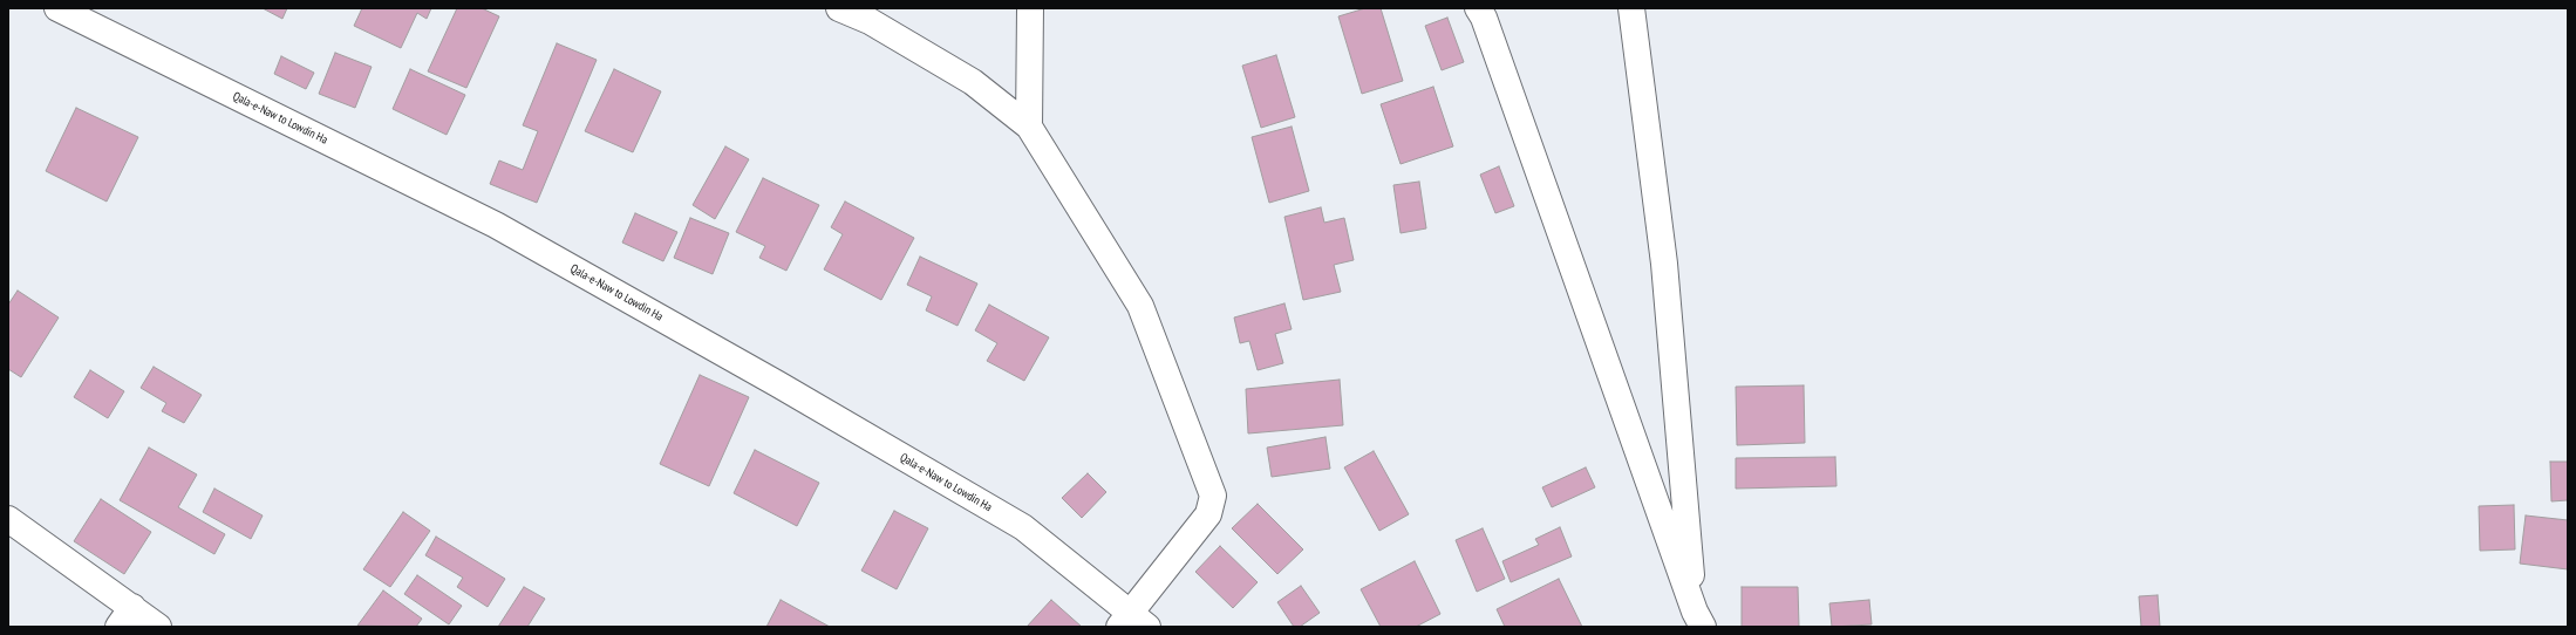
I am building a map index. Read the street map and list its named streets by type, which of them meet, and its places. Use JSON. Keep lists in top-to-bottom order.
{
  "streets": {
    "street": ["Qala-e-Naw to Lowdin Ha"]
  }
}
